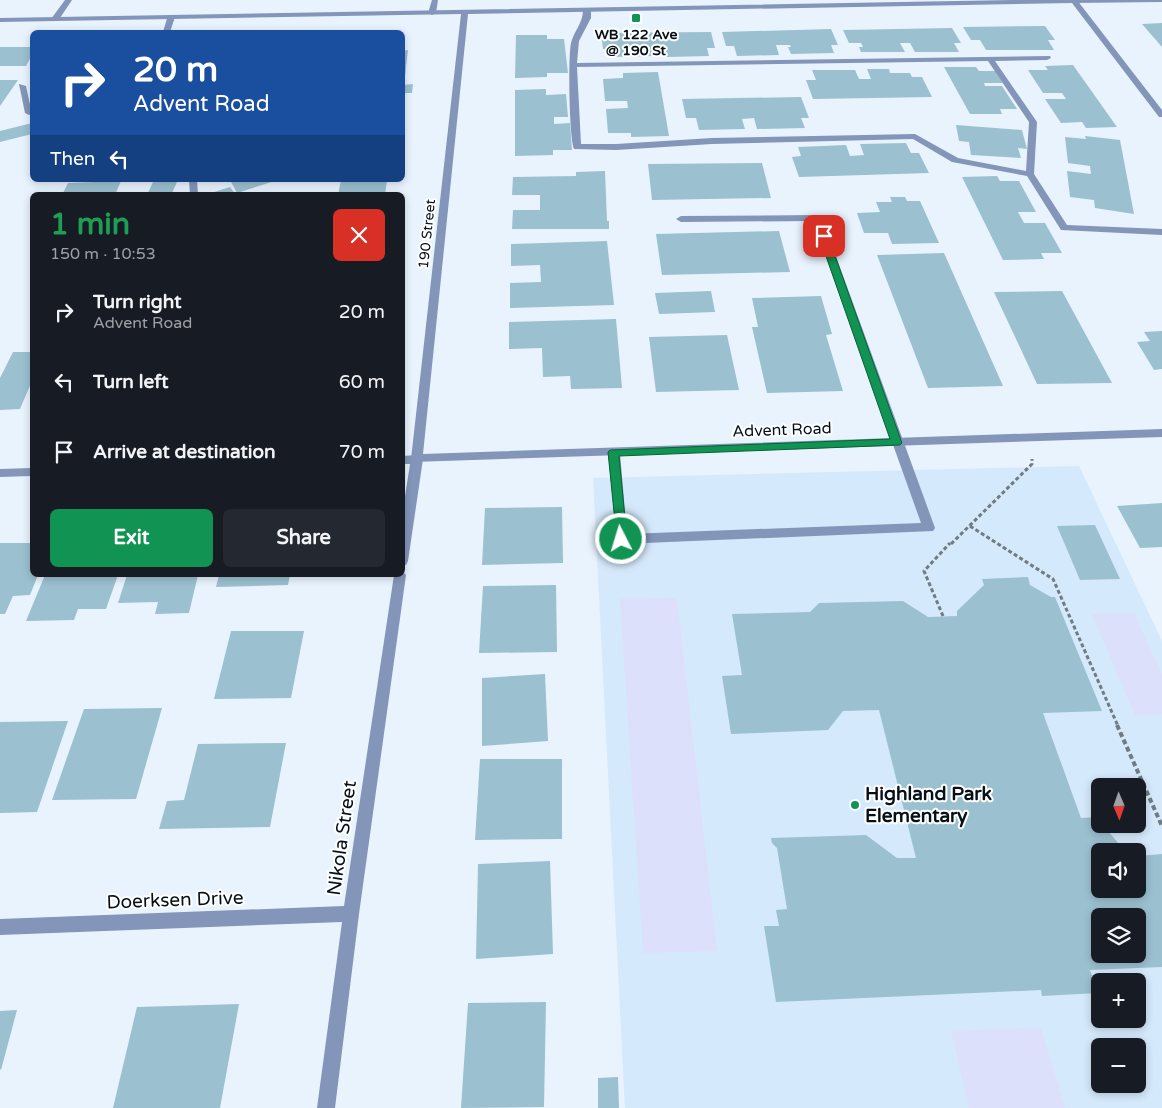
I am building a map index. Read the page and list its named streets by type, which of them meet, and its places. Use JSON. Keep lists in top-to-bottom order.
{
  "streets": {
    "street": [
      "190 Street",
      "Advent Road",
      "Nikola Street",
      "Doerksen Drive"
    ]
  },
  "crossings": [
    ["190 Street", "Advent Road"],
    ["Nikola Street", "Doerksen Drive"]
  ],
  "places": {
    "transit": ["WB 122 Ave @ 190 St"],
    "other": ["Highland Park Elementary"]
  },
  "north": "bottom",
  "page": {
    "turn": ["20 m", "Advent Road"],
    "then": "Then",
    "heading": ["1 min", "150 m · 10:53"],
    "list": [
      {
        "name": "Turn right",
        "note": "Advent Road",
        "value": "20 m"
      },
      {
        "name": "Turn left",
        "value": "60 m"
      },
      {
        "name": "Arrive at destination",
        "value": "70 m"
      }
    ],
    "buttons": ["Exit", "Share"],
    "map_buttons": ["+", "−"]
  }
}
